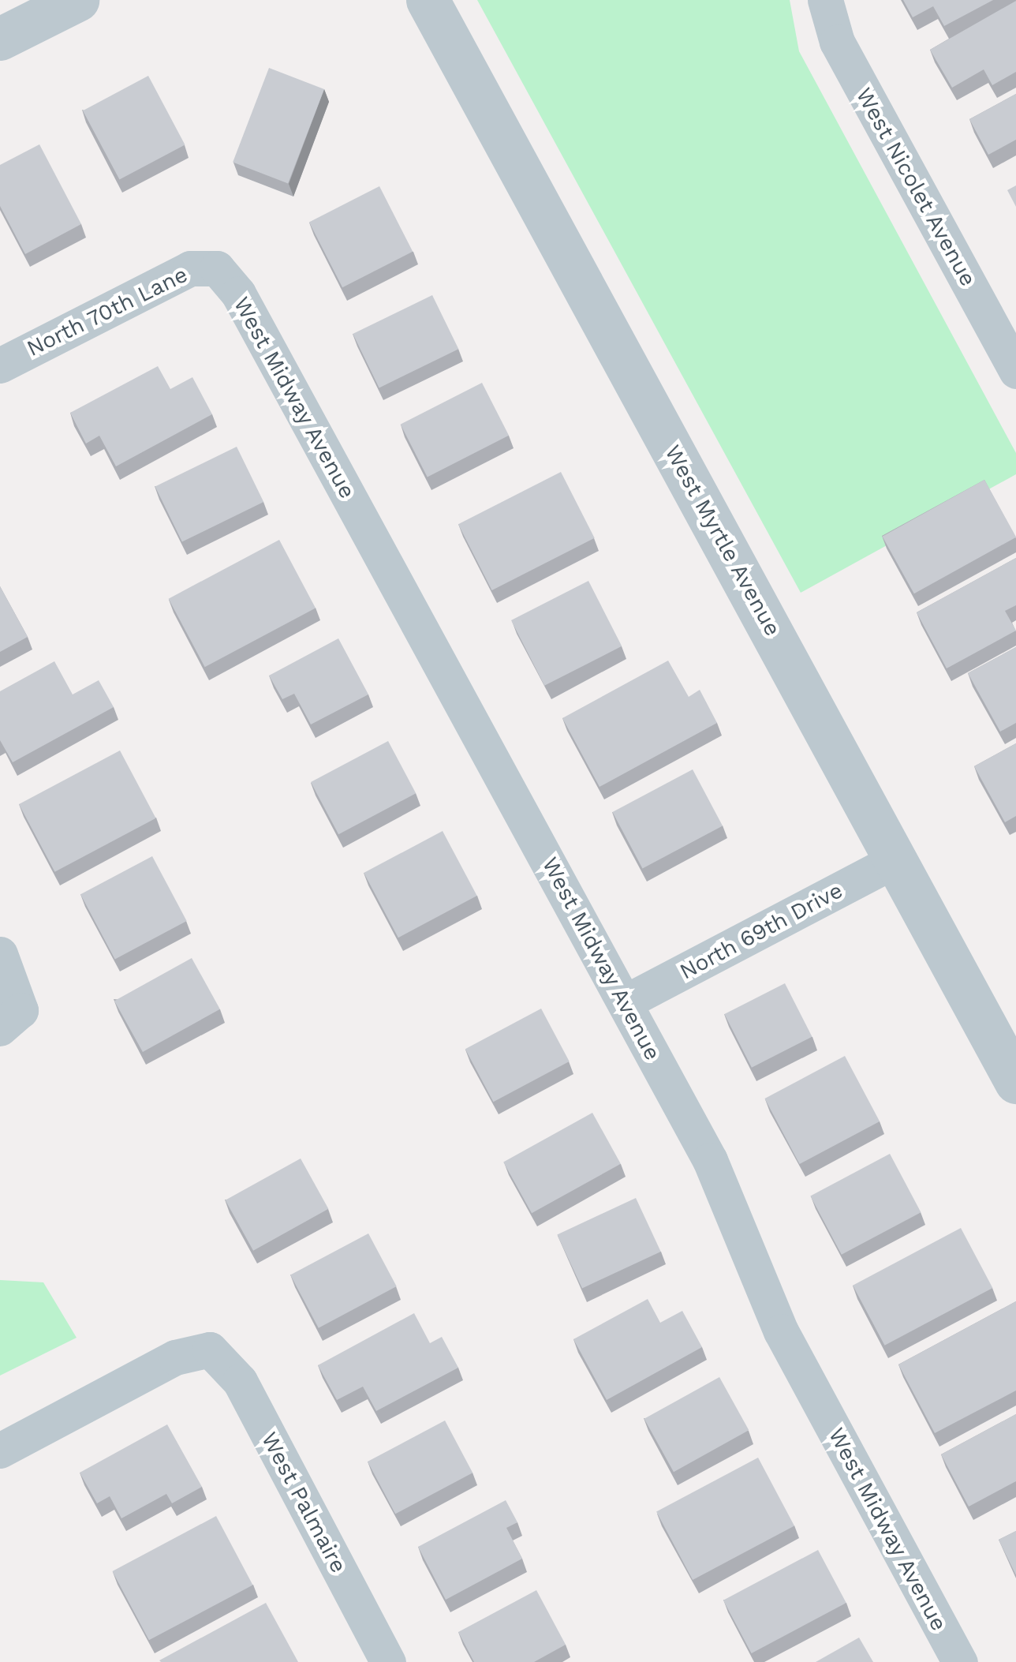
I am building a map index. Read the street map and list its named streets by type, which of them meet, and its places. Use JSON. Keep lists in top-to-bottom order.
{
  "streets": {
    "street": [
      "West Nicolet Avenue",
      "North 70th Lane",
      "West Midway Avenue",
      "West Myrtle Avenue",
      "North 69th Drive",
      "West Palmaire"
    ]
  },
  "crossings": [
    ["North 70th Lane", "West Midway Avenue"],
    ["West Midway Avenue", "North 69th Drive"],
    ["West Myrtle Avenue", "North 69th Drive"]
  ]
}
